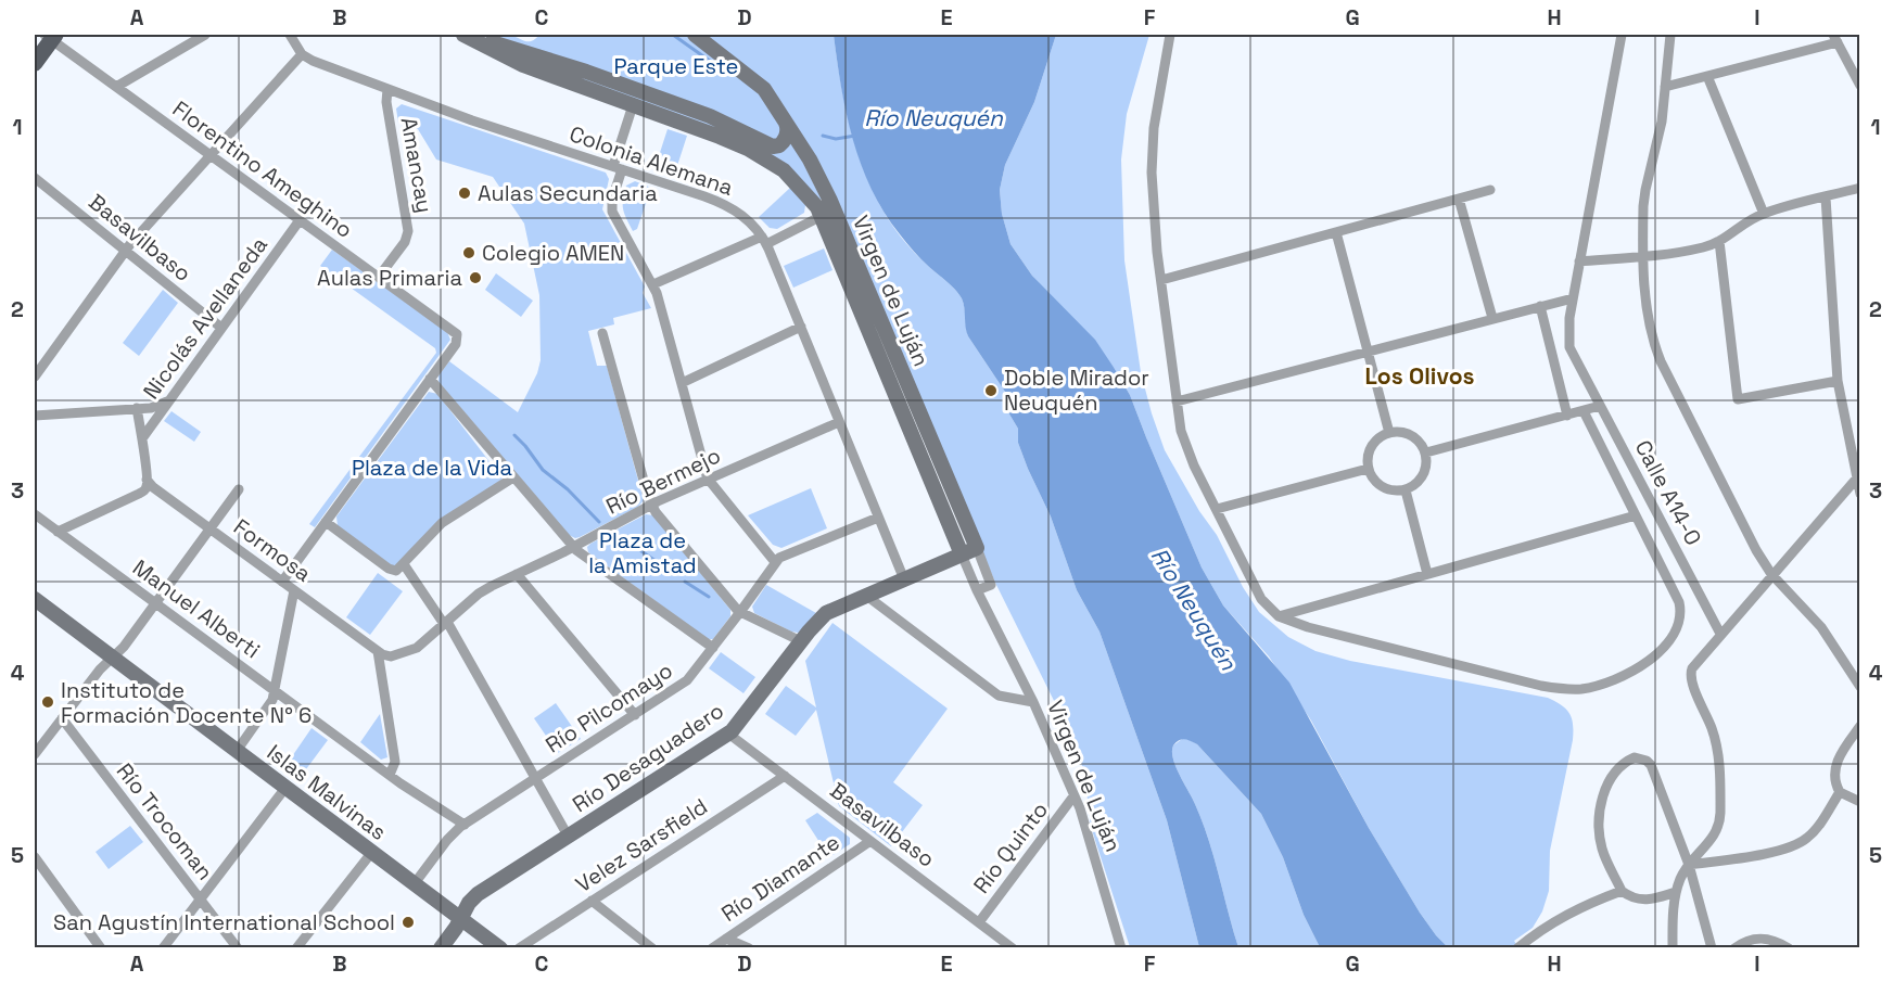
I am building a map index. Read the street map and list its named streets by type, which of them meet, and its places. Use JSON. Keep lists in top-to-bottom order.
{
  "streets": {
    "street": [
      "Colonia Alemana",
      "Amancay",
      "Florentino Ameghino",
      "Basavilbaso",
      "Virgen de Luján",
      "Nicolás Avellaneda",
      "Río Bermejo",
      "Calle A14-0",
      "Formosa",
      "Manuel Alberti",
      "Río Pilcomayo",
      "Río Desaguadero",
      "Islas Malvinas",
      "Río Trocoman",
      "Velez Sarsfield",
      "Río Quinto",
      "Río Diamante"
    ]
  },
  "crossings": [
    ["Colonia Alemana", "Amancay"],
    ["Colonia Alemana", "Río Bermejo"],
    ["Colonia Alemana", "Río Pilcomayo"],
    ["Colonia Alemana", "Río Desaguadero"],
    ["Amancay", "Florentino Ameghino"],
    ["Florentino Ameghino", "Nicolás Avellaneda"],
    ["Basavilbaso", "Nicolás Avellaneda"],
    ["Basavilbaso", "Río Desaguadero"],
    ["Basavilbaso", "Velez Sarsfield"],
    ["Basavilbaso", "Río Quinto"],
    ["Basavilbaso", "Río Diamante"],
    ["Virgen de Luján", "Río Desaguadero"],
    ["Virgen de Luján", "Río Quinto"],
    ["Nicolás Avellaneda", "Formosa"],
    ["Río Bermejo", "Formosa"],
    ["Manuel Alberti", "Río Pilcomayo"],
    ["Río Pilcomayo", "Islas Malvinas"],
    ["Río Desaguadero", "Islas Malvinas"]
  ],
  "districts": ["Los Olivos"],
  "water": ["Río Neuquén"],
  "parks": ["Parque Este", "Plaza de la Vida", "Plaza de la Amistad"],
  "places": [
    "Aulas Secundaria",
    "Colegio AMEN",
    "Aulas Primaria",
    "Doble Mirador Neuquén",
    "Instituto de Formación Docente N° 6",
    "San Agustín International School"
  ],
  "grid": {
    "columns": [
      "A",
      "B",
      "C",
      "D",
      "E",
      "F",
      "G",
      "H",
      "I"
    ],
    "rows": [
      "1",
      "2",
      "3",
      "4",
      "5"
    ]
  }
}
